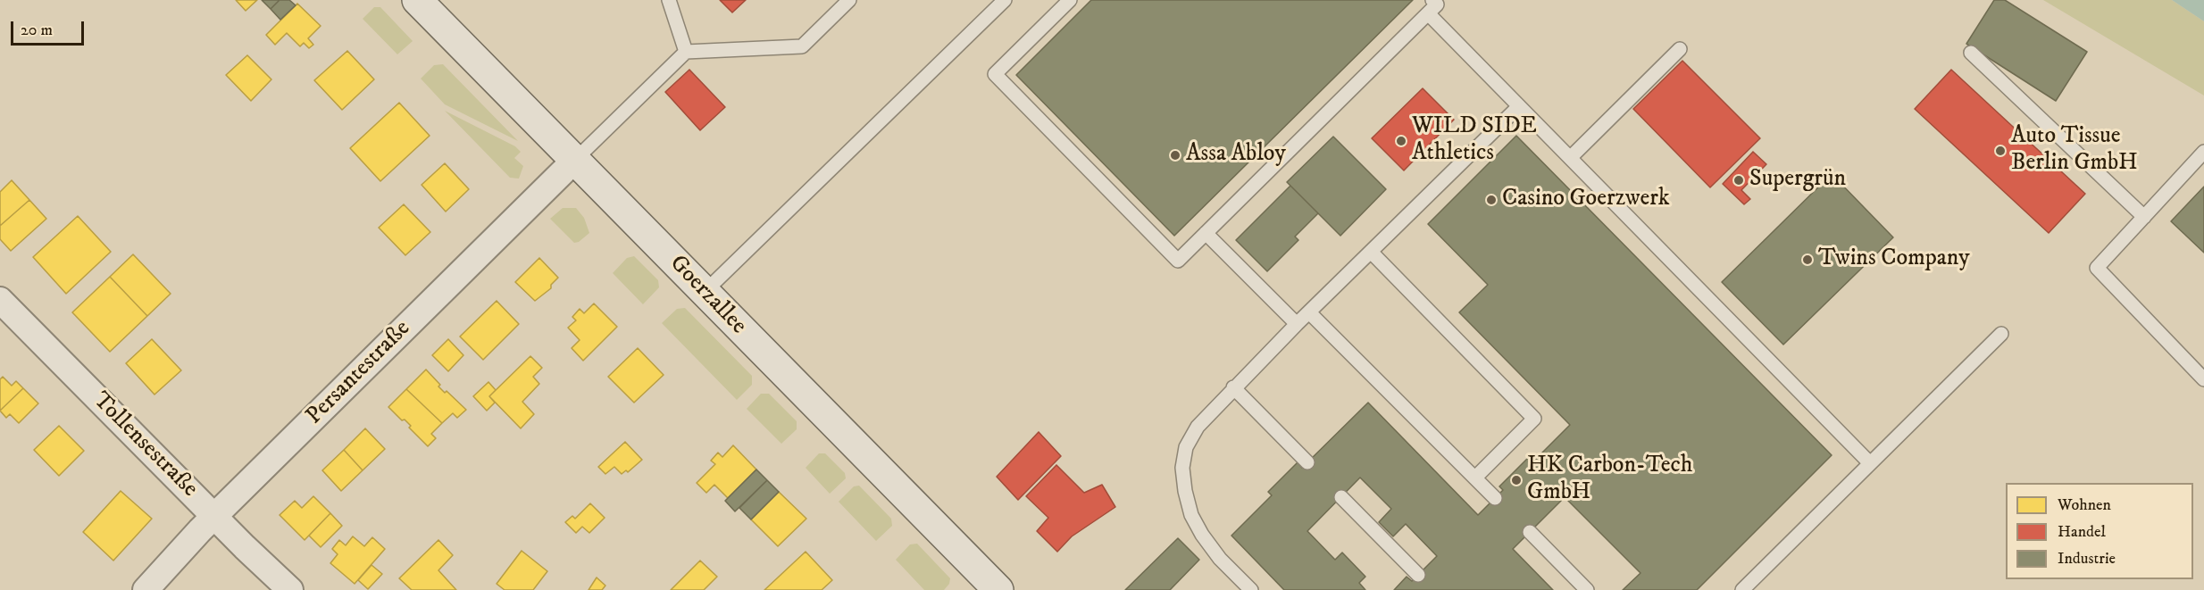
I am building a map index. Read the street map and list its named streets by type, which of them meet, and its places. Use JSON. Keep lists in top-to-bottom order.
{
  "streets": {
    "main road": ["Goerzallee"],
    "street": ["Persantestraße", "Tollensestraße"]
  },
  "crossings": [
    ["Goerzallee", "Persantestraße"],
    ["Persantestraße", "Tollensestraße"]
  ],
  "places": [
    "WILD SIDE Athletics",
    "Auto Tissue Berlin GmbH",
    "Assa Abloy",
    "Supergrün",
    "Casino Goerzwerk",
    "Twins Company",
    "HK Carbon-Tech GmbH"
  ],
  "legend": ["Wohnen", "Handel", "Industrie"],
  "scale_bar": "20 m"
}
